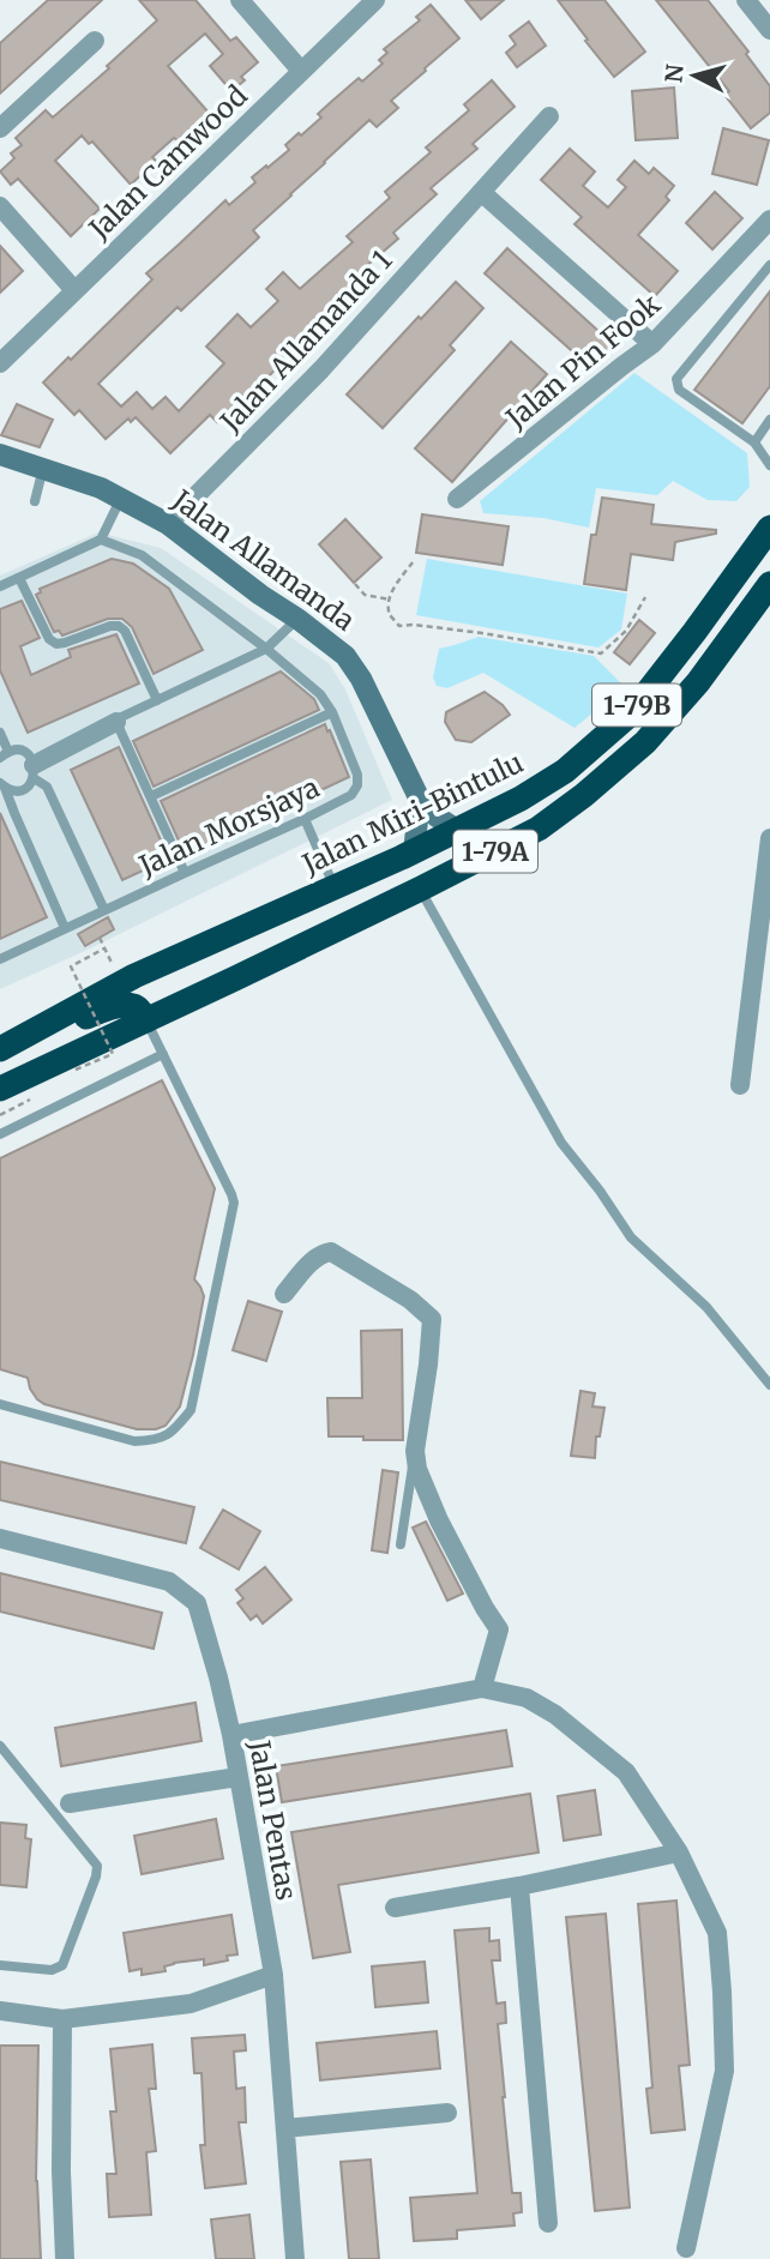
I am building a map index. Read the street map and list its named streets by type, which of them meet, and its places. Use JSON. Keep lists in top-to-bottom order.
{
  "streets": {
    "highway": ["1-79B", "Jalan Miri-Bintulu", "1-79A"],
    "street": [
      "Jalan Camwood",
      "Jalan Allamanda 1",
      "Jalan Pin Fook",
      "Jalan Allamanda",
      "Jalan Pentas"
    ],
    "lane": ["Jalan Morsjaya"]
  },
  "crossings": [
    ["Jalan Allamanda 1", "Jalan Allamanda"],
    ["Jalan Allamanda", "Jalan Miri-Bintulu"]
  ],
  "north": "left"
}
